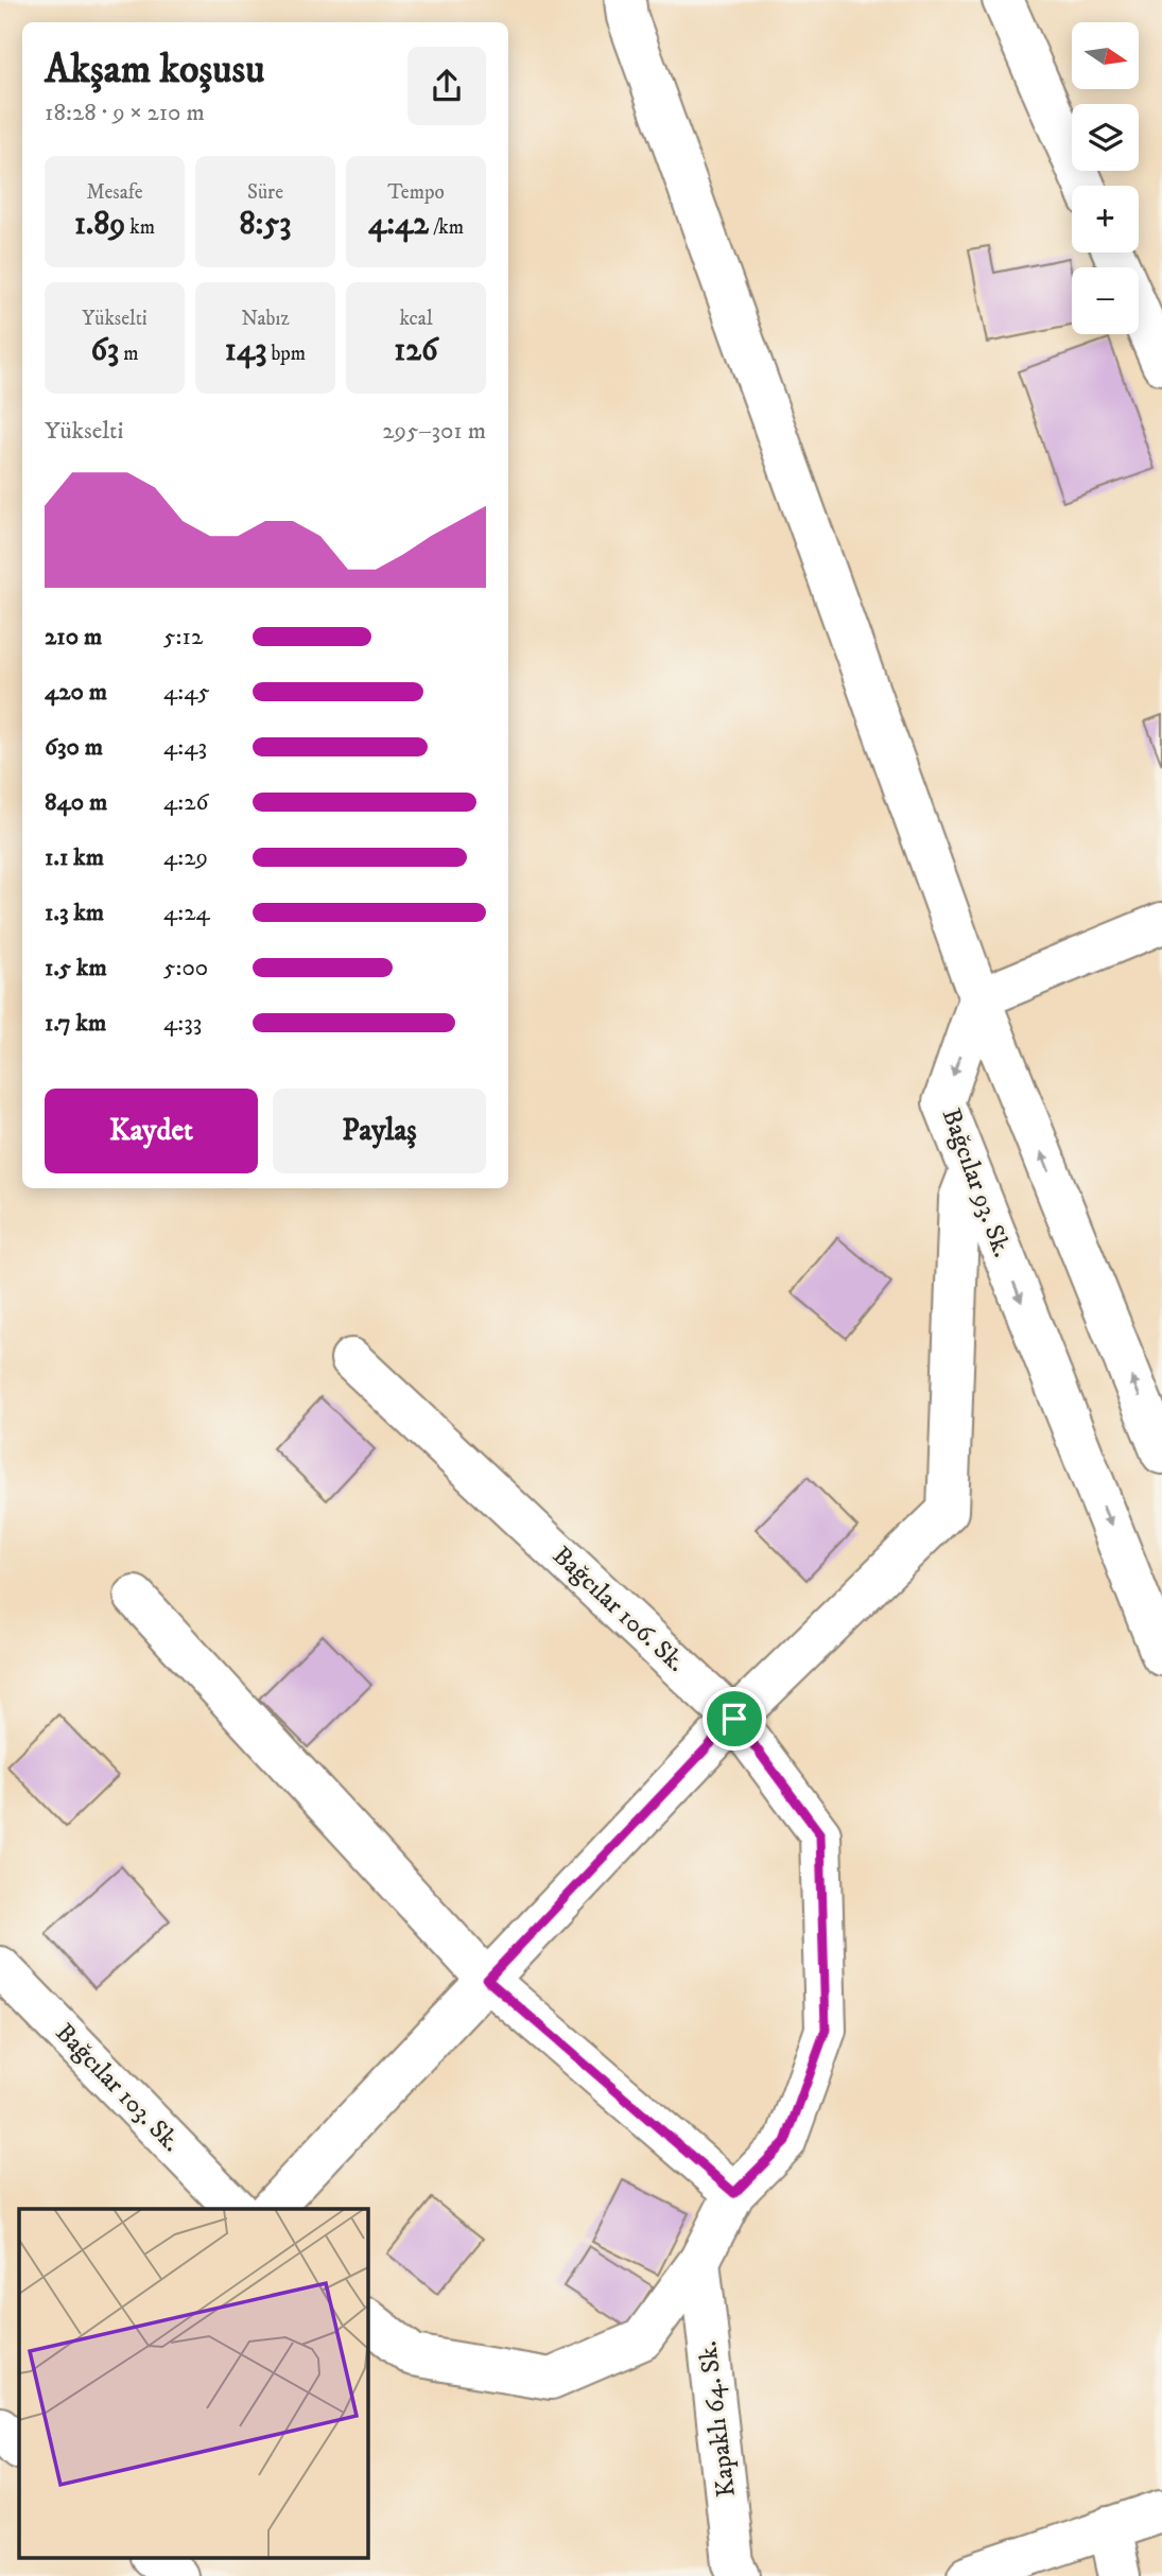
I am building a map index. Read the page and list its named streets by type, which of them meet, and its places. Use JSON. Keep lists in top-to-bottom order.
{
  "streets": {
    "street": [
      "Bağcılar 93. Sk.",
      "Bağcılar 106. Sk.",
      "Bağcılar 103. Sk.",
      "Kapaklı 64. Sk."
    ]
  },
  "crossings": [
    ["Bağcılar 106. Sk.", "Kapaklı 64. Sk."]
  ],
  "north": "right",
  "page": {
    "map_buttons": ["+", "−"],
    "heading": ["Akşam koşusu", "18:28 · 9 × 210 m"],
    "stats": [
      ["Mesafe", "1.89 km"],
      ["Süre", "8:53"],
      ["Tempo", "4:42 /km"],
      ["Yükselti", "63 m"],
      ["Nabız", "143 bpm"],
      ["kcal", "126"]
    ],
    "chart": ["Yükselti", "295–301 m"],
    "list": [
      {
        "name": "210 m",
        "note": "5:12"
      },
      {
        "name": "420 m",
        "note": "4:45"
      },
      {
        "name": "630 m",
        "note": "4:43"
      },
      {
        "name": "840 m",
        "note": "4:26"
      },
      {
        "name": "1.1 km",
        "note": "4:29"
      },
      {
        "name": "1.3 km",
        "note": "4:24"
      },
      {
        "name": "1.5 km",
        "note": "5:00"
      },
      {
        "name": "1.7 km",
        "note": "4:33"
      }
    ],
    "buttons": ["Kaydet", "Paylaş"]
  }
}
